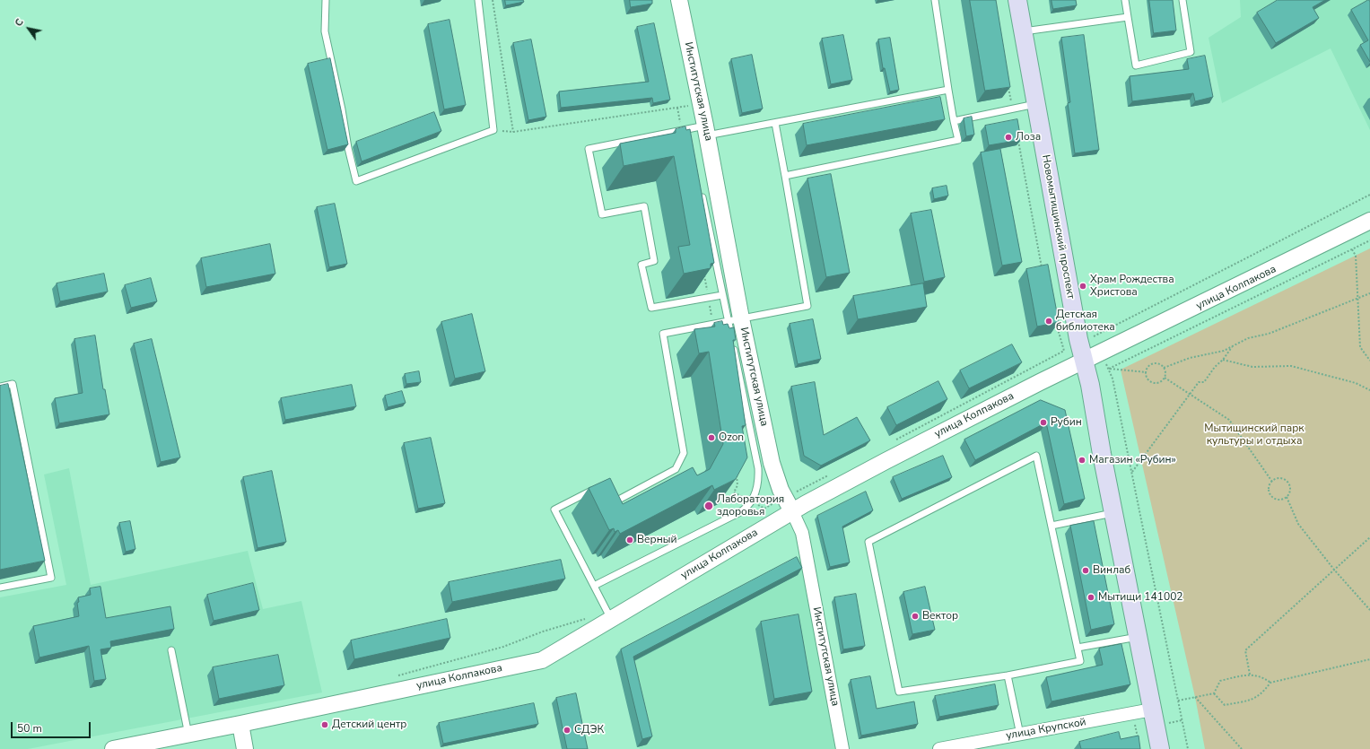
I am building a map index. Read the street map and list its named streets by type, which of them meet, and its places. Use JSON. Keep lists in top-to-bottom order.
{
  "streets": {
    "main road": ["Новомытищинский проспект"],
    "street": ["Институтская улица", "улица Колпакова", "улица Крупской"]
  },
  "crossings": [
    ["Институтская улица", "улица Колпакова"],
    ["Новомытищинский проспект", "улица Колпакова"],
    ["Новомытищинский проспект", "улица Крупской"]
  ],
  "parks": ["Мытищинский парк культуры и отдыха"],
  "places": [
    "Лоза",
    "Храм Рождества Христова",
    "Детская библиотека",
    "Рубин",
    "Ozon",
    "Магазин «Рубин»",
    "Лаборатория здоровья",
    "Верный",
    "Винлаб",
    "Мытищи 141002",
    "Вектор",
    "Детский центр",
    "СДЭК"
  ],
  "scale_bar": "50 m",
  "north": "top left"
}
